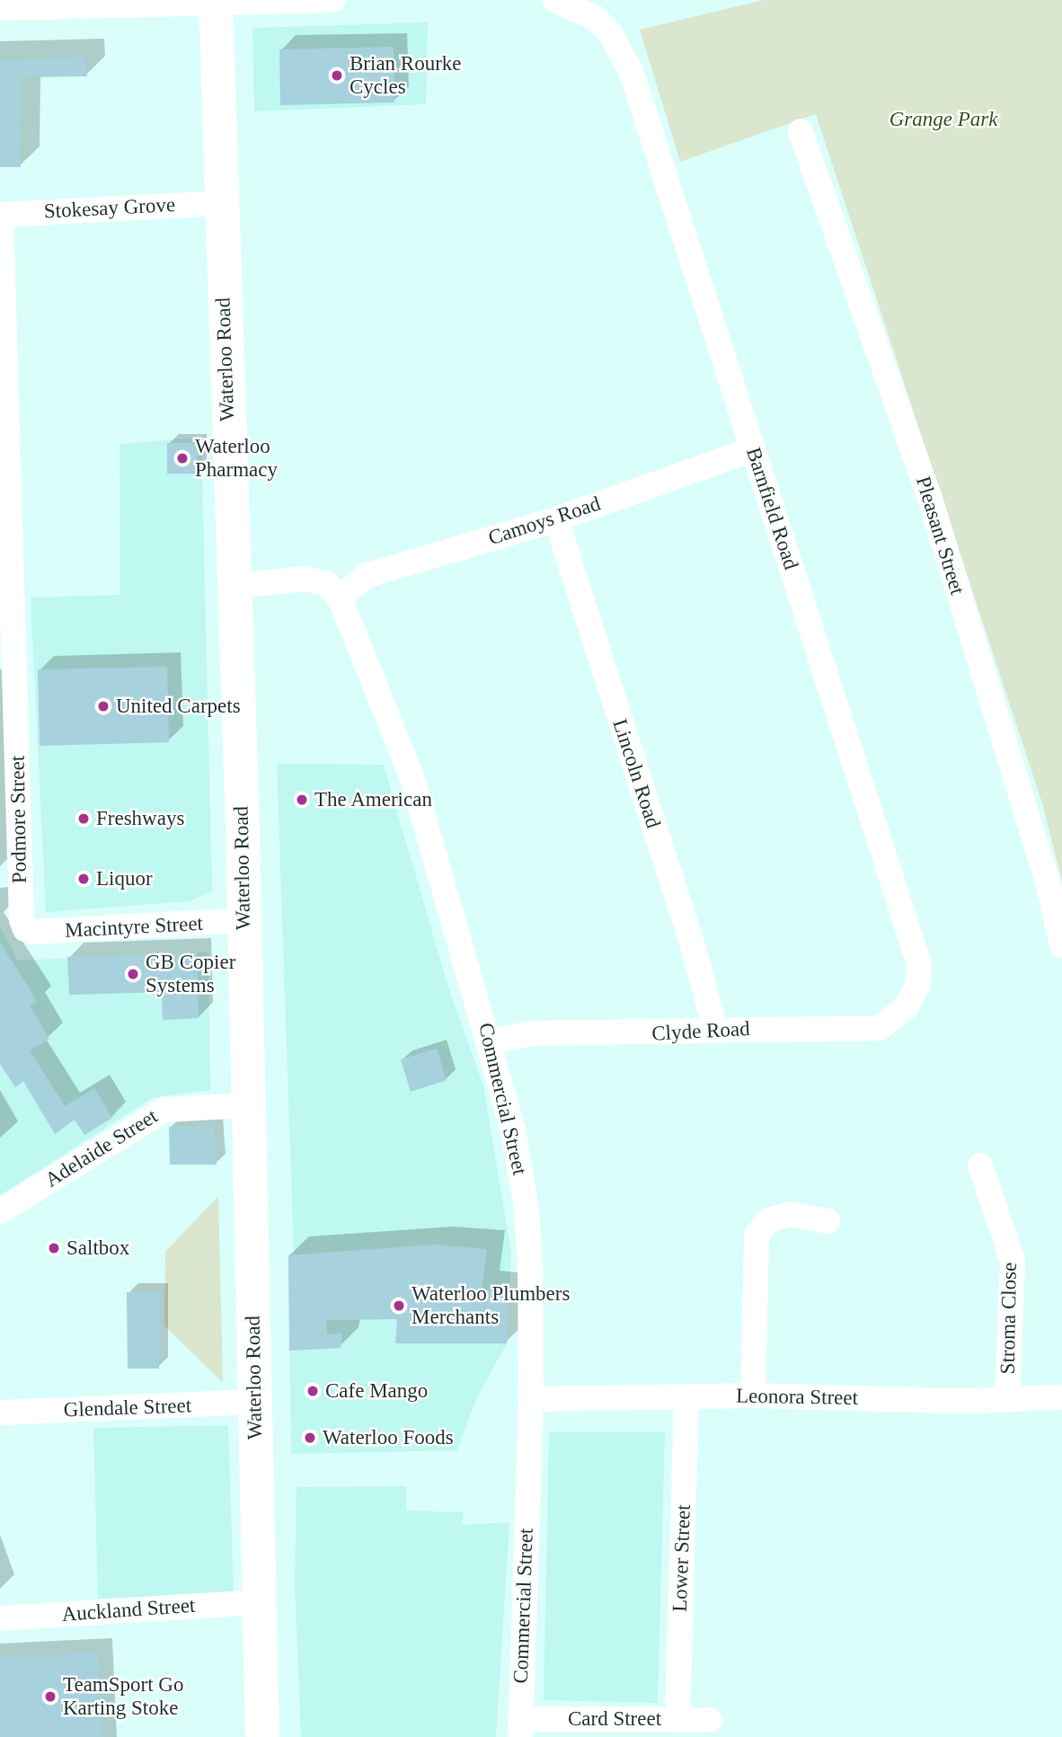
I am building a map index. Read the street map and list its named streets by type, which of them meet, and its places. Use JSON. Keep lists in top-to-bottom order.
{
  "streets": {
    "main road": ["Waterloo Road"],
    "street": [
      "Stokesay Grove",
      "Barnfield Road",
      "Camoys Road",
      "Pleasant Street",
      "Lincoln Road",
      "Podmore Street",
      "Macintyre Street",
      "Clyde Road",
      "Commercial Street",
      "Adelaide Street",
      "Stroma Close",
      "Leonora Street",
      "Glendale Street",
      "Lower Street",
      "Auckland Street",
      "Card Street"
    ]
  },
  "crossings": [
    ["Stokesay Grove", "Waterloo Road"],
    ["Stokesay Grove", "Podmore Street"],
    ["Waterloo Road", "Macintyre Street"],
    ["Waterloo Road", "Adelaide Street"],
    ["Waterloo Road", "Glendale Street"],
    ["Waterloo Road", "Auckland Street"],
    ["Barnfield Road", "Camoys Road"],
    ["Barnfield Road", "Clyde Road"],
    ["Camoys Road", "Lincoln Road"],
    ["Camoys Road", "Commercial Street"],
    ["Lincoln Road", "Clyde Road"],
    ["Podmore Street", "Macintyre Street"],
    ["Clyde Road", "Commercial Street"],
    ["Commercial Street", "Leonora Street"],
    ["Commercial Street", "Card Street"],
    ["Stroma Close", "Leonora Street"],
    ["Leonora Street", "Lower Street"],
    ["Lower Street", "Card Street"]
  ],
  "parks": ["Grange Park"],
  "places": [
    "Brian Rourke Cycles",
    "Waterloo Pharmacy",
    "United Carpets",
    "The American",
    "Freshways",
    "Liquor",
    "GB Copier Systems",
    "Saltbox",
    "Waterloo Plumbers Merchants",
    "Cafe Mango",
    "Waterloo Foods",
    "TeamSport Go Karting Stoke"
  ]
}
